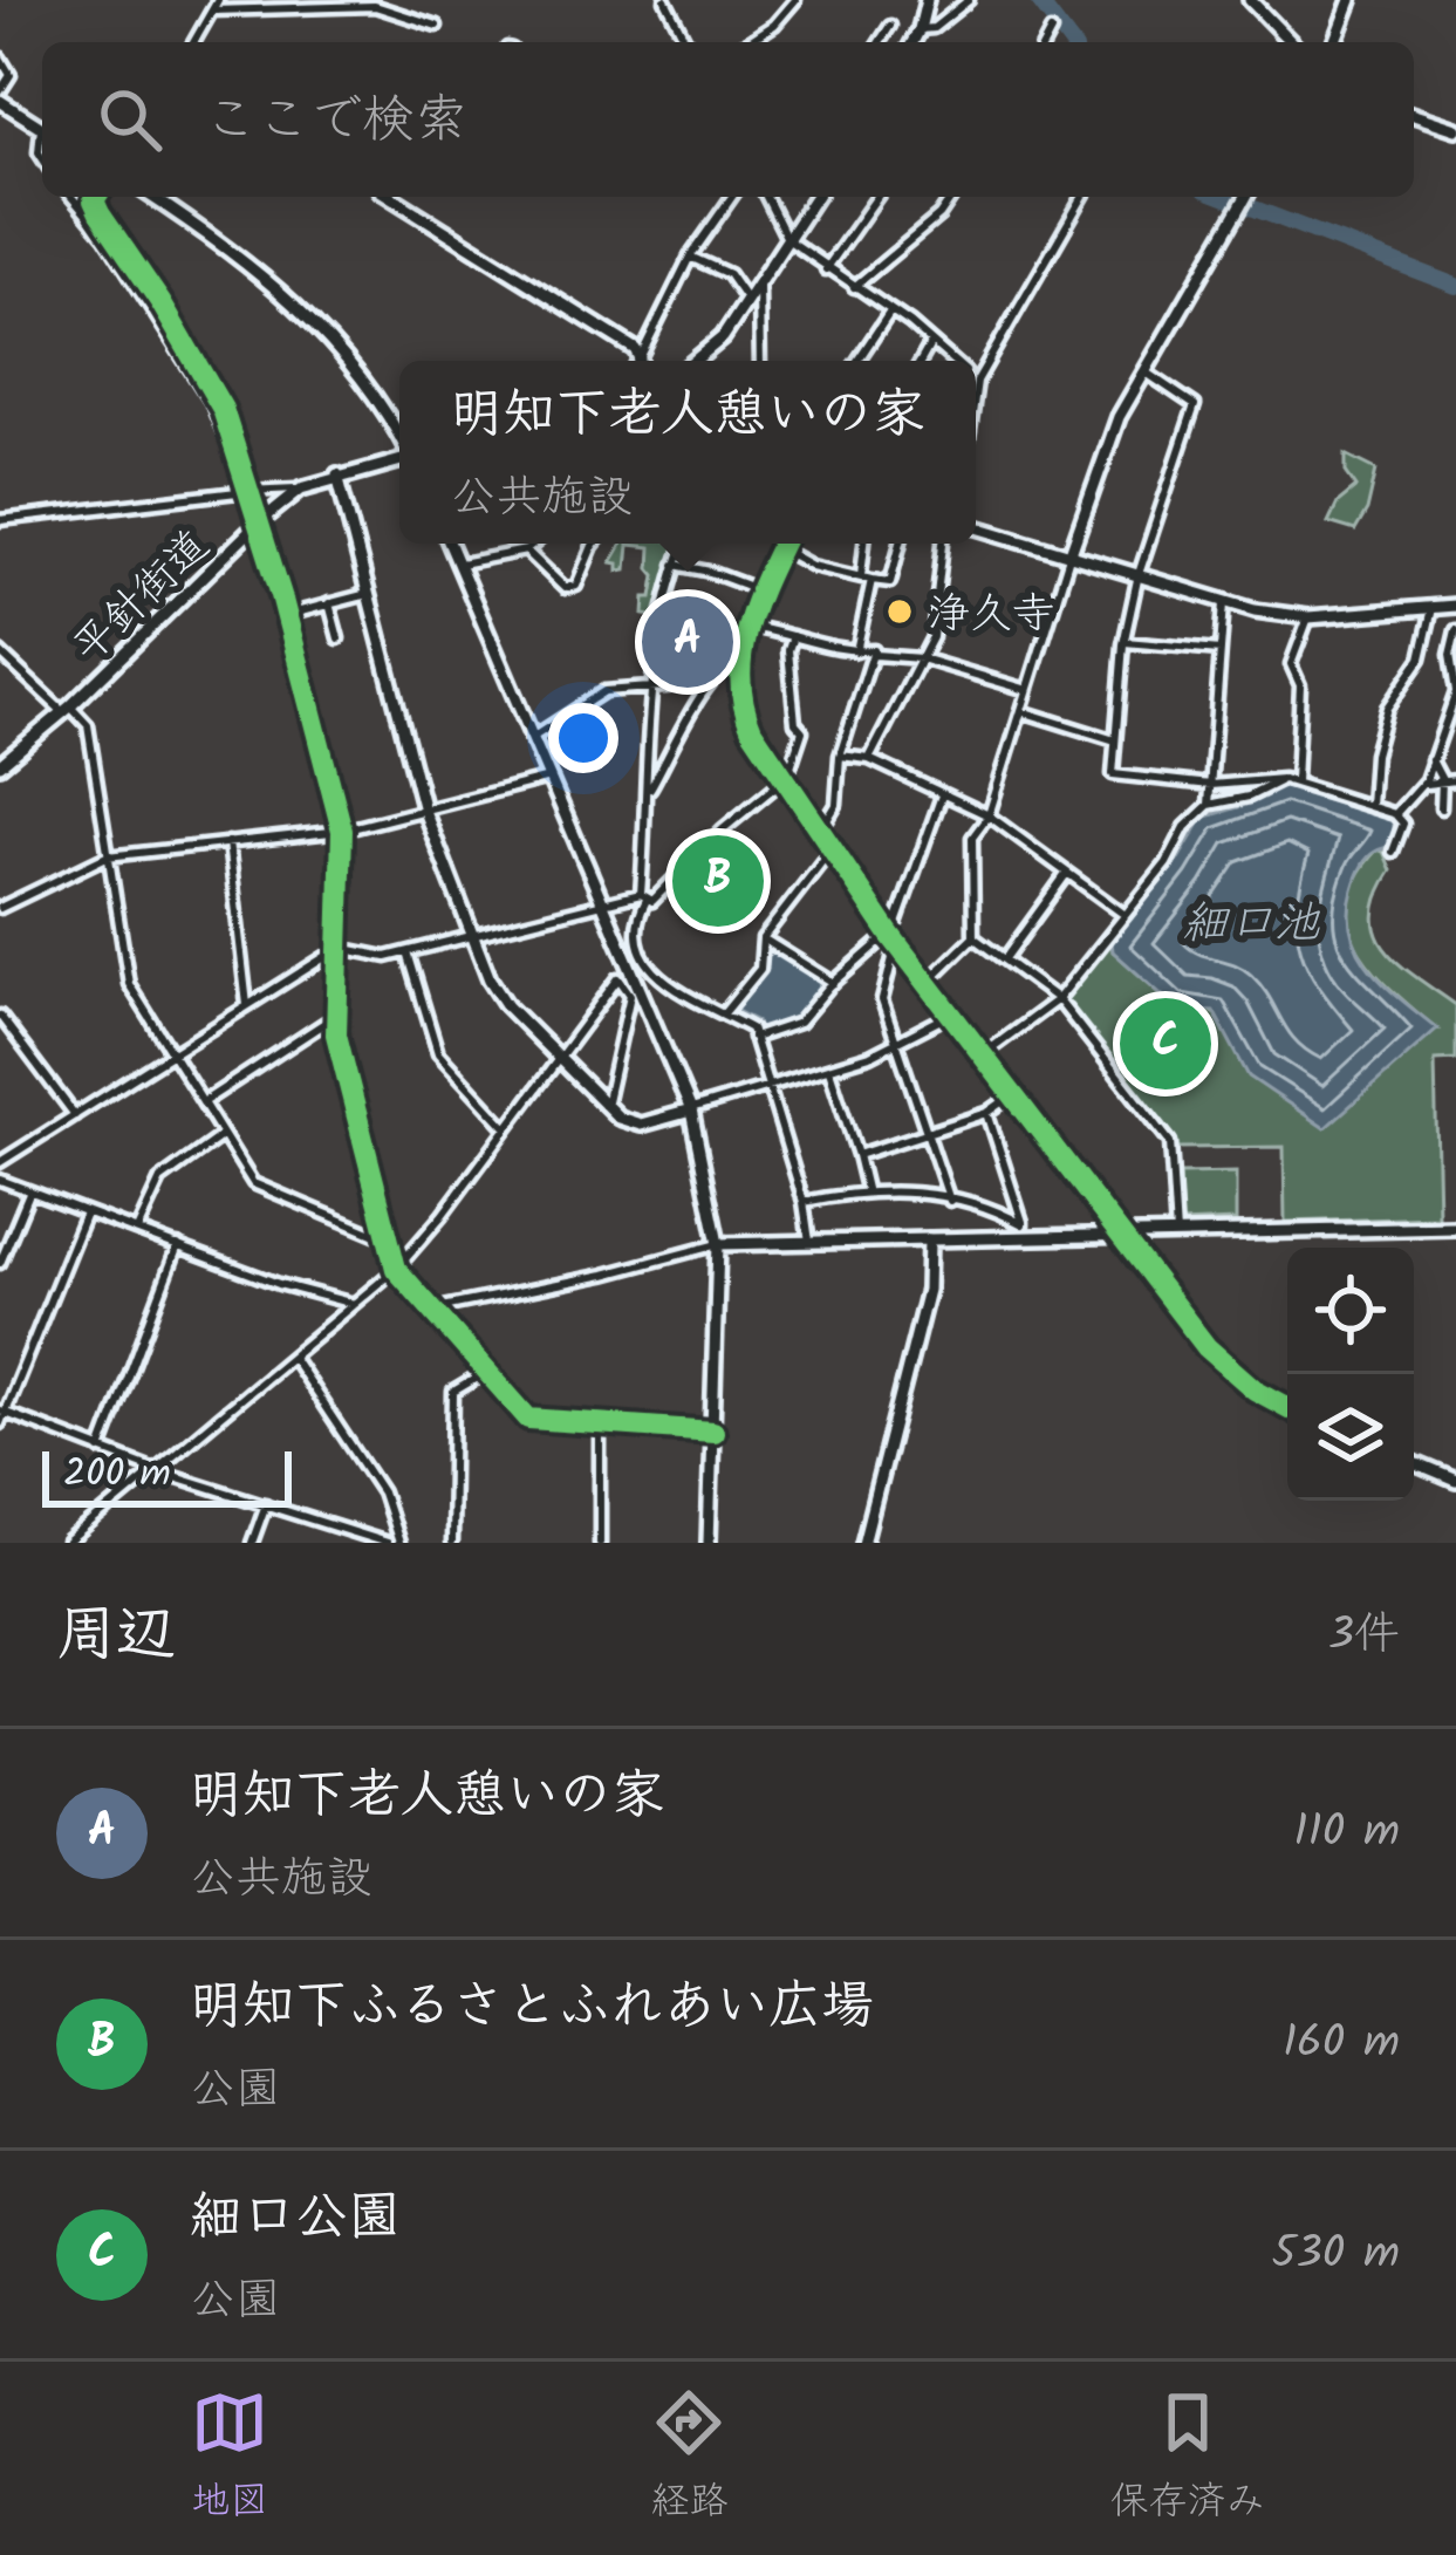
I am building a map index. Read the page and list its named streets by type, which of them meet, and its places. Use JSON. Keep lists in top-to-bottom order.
{
  "streets": {
    "street": ["平針街道"]
  },
  "water": ["細口池"],
  "places": ["浄久寺"],
  "scale_bar": "200 m",
  "page": {
    "search": "ここで検索",
    "popup": ["明知下老人憩いの家", "公共施設"],
    "pins": ["A", "B", "C"],
    "scale": "200 m",
    "heading": ["周辺", "3件"],
    "list": [
      {
        "mark": "A",
        "name": "明知下老人憩いの家",
        "note": "公共施設",
        "value": "110 m"
      },
      {
        "mark": "B",
        "name": "明知下ふるさとふれあい広場",
        "note": "公園",
        "value": "160 m"
      },
      {
        "mark": "C",
        "name": "細口公園",
        "note": "公園",
        "value": "530 m"
      }
    ],
    "nav": ["地図", "経路", "保存済み"]
  }
}
